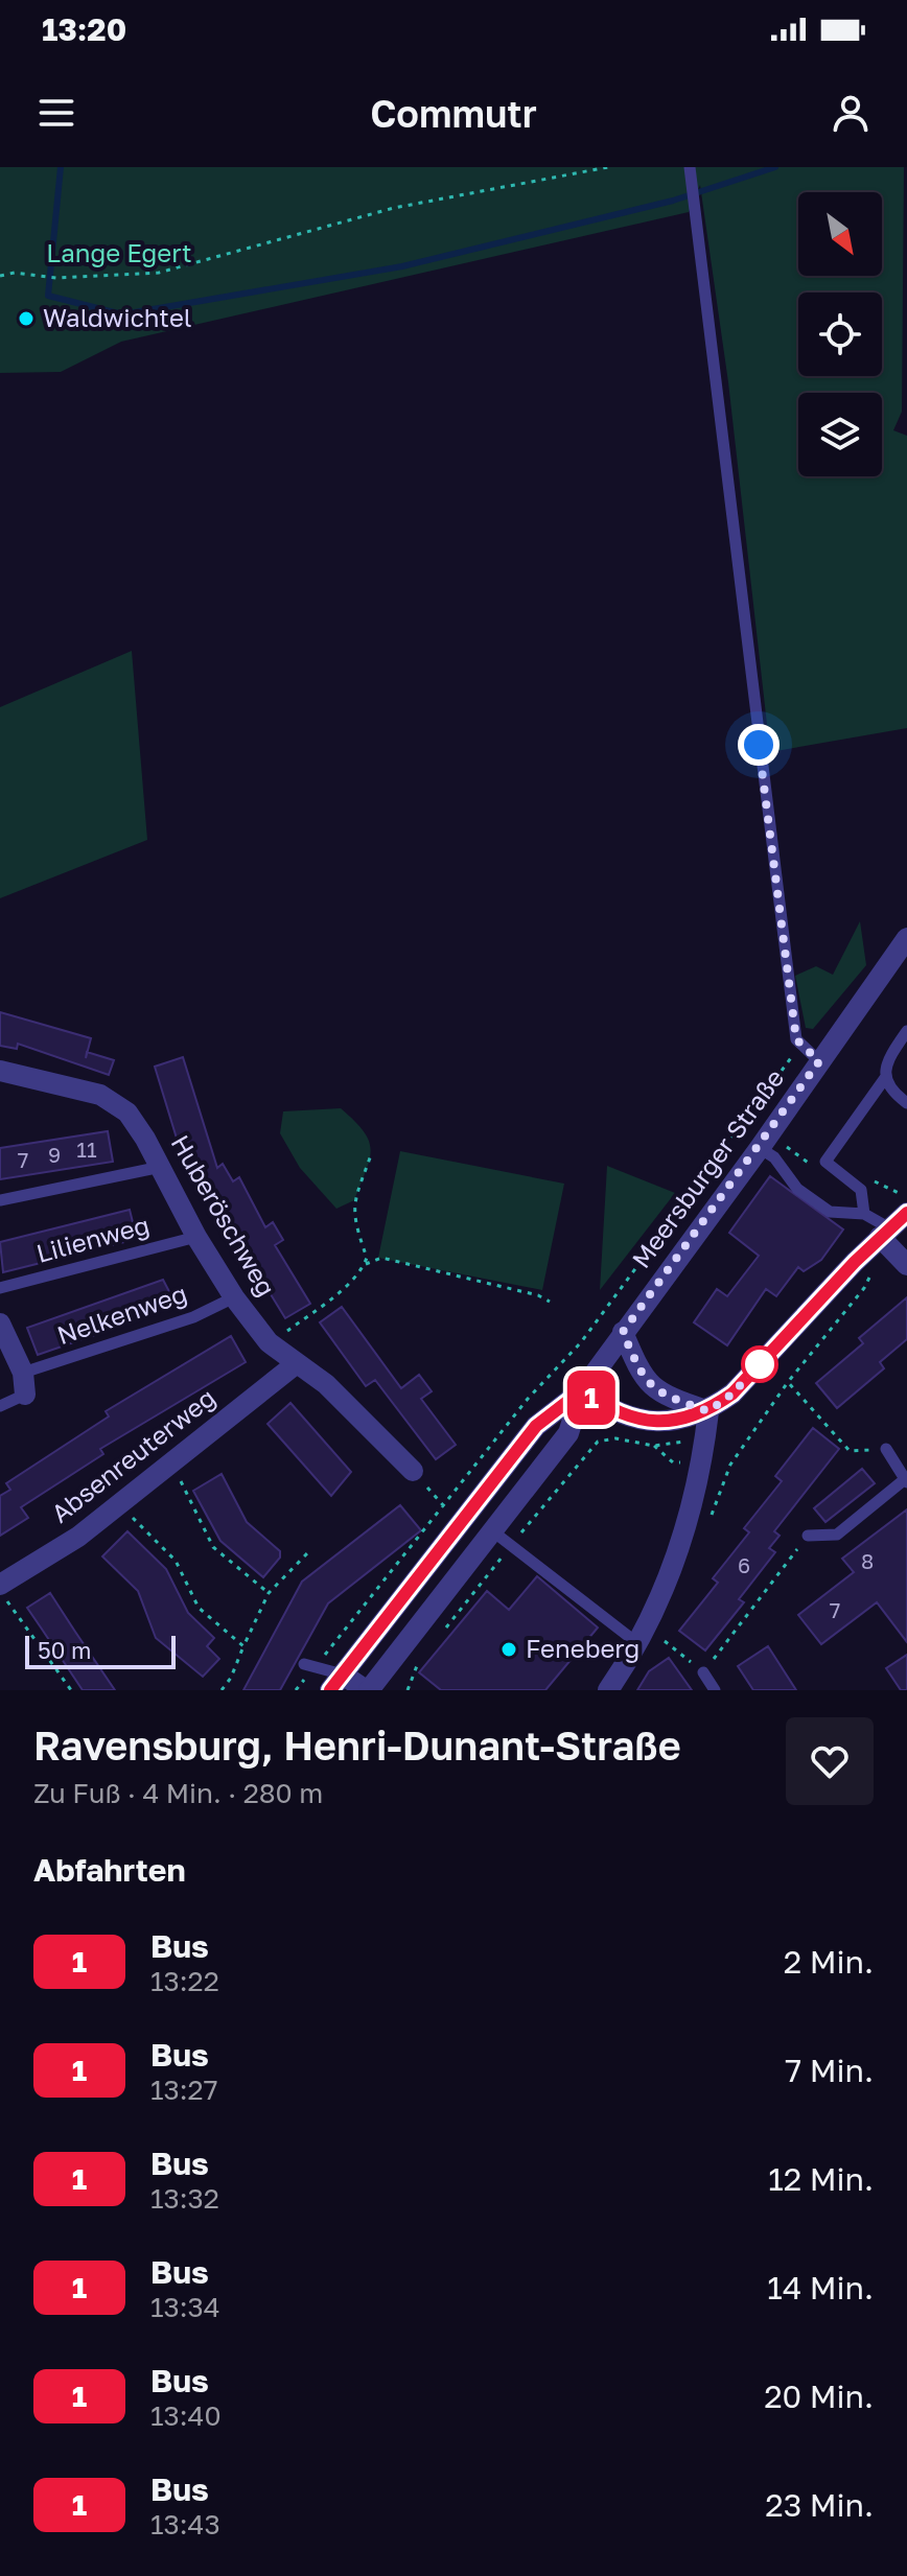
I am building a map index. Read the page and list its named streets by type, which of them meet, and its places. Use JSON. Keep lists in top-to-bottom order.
{
  "streets": {
    "street": ["Meersburger Straße", "Huberöschweg", "Absenreuterweg"],
    "lane": ["Lilienweg", "Nelkenweg"]
  },
  "crossings": [
    ["Huberöschweg", "Lilienweg"],
    ["Huberöschweg", "Nelkenweg"],
    ["Huberöschweg", "Absenreuterweg"]
  ],
  "parks": ["Lange Egert"],
  "places": ["Waldwichtel", "Feneberg"],
  "lines": ["bus line 1"],
  "house_numbers": [
    "11",
    "9",
    "7",
    "8",
    "6",
    "7"
  ],
  "scale_bar": "50 m",
  "north": "bottom right",
  "page": {
    "status": "13:20",
    "header": "Commutr",
    "on_map": "1",
    "scale": "50 m",
    "heading": [
      ["Ravensburg, Henri-Dunant-Straße", "Zu Fuß · 4 Min. · 280 m"],
      "Abfahrten"
    ],
    "list": [
      {
        "mark": "1",
        "name": "Bus",
        "note": "13:22",
        "value": "2 Min."
      },
      {
        "mark": "1",
        "name": "Bus",
        "note": "13:27",
        "value": "7 Min."
      },
      {
        "mark": "1",
        "name": "Bus",
        "note": "13:32",
        "value": "12 Min."
      },
      {
        "mark": "1",
        "name": "Bus",
        "note": "13:34",
        "value": "14 Min."
      },
      {
        "mark": "1",
        "name": "Bus",
        "note": "13:40",
        "value": "20 Min."
      },
      {
        "mark": "1",
        "name": "Bus",
        "note": "13:43",
        "value": "23 Min."
      }
    ]
  }
}
